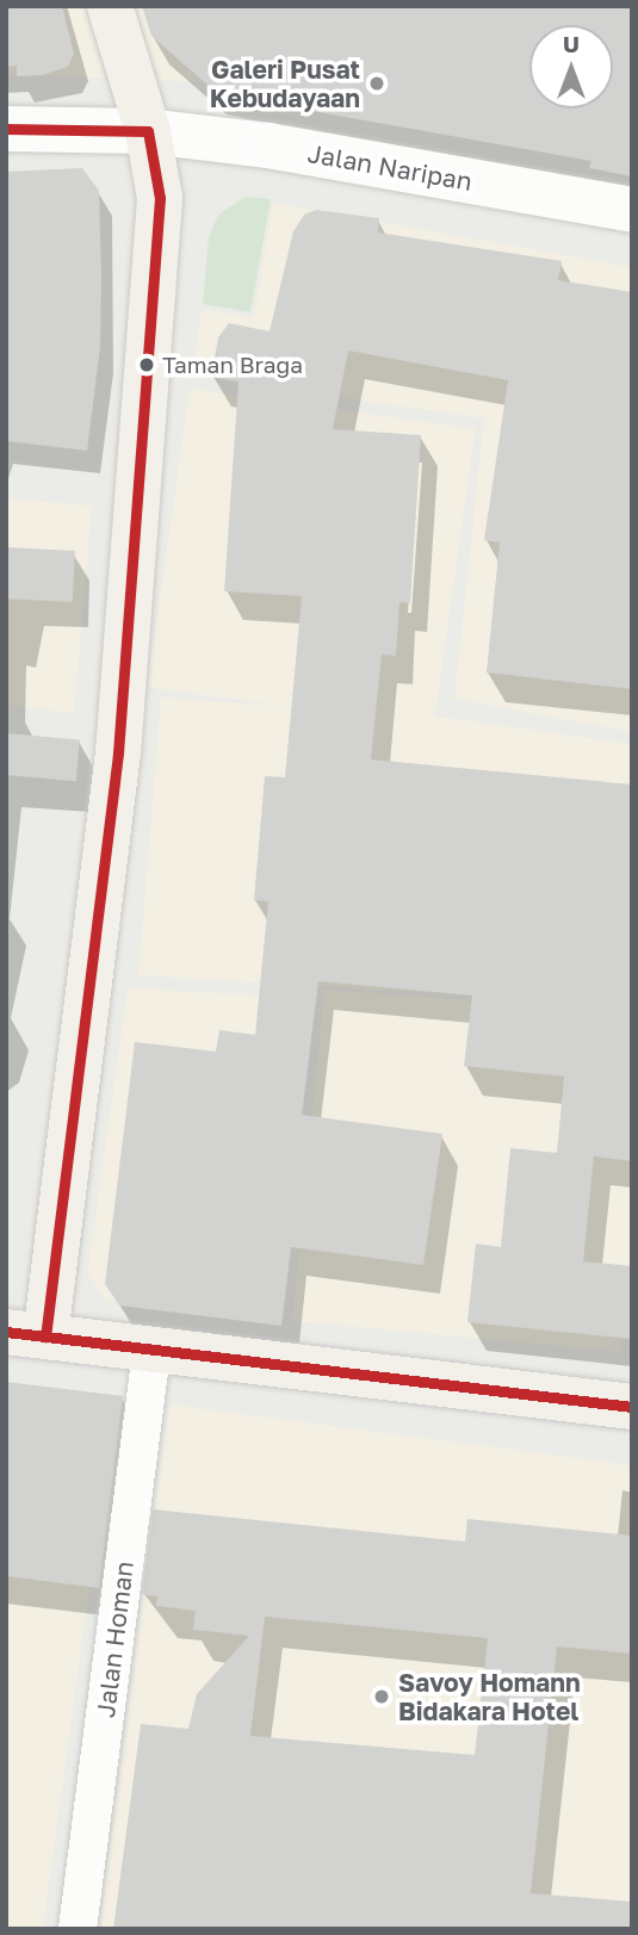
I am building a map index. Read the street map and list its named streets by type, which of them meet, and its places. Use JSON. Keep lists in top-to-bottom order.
{
  "streets": {
    "main road": ["Jalan Naripan"],
    "street": ["Jalan Homan"]
  },
  "places": ["Galeri Pusat Kebudayaan", "Taman Braga", "Savoy Homann Bidakara Hotel"],
  "north": "top"
}
